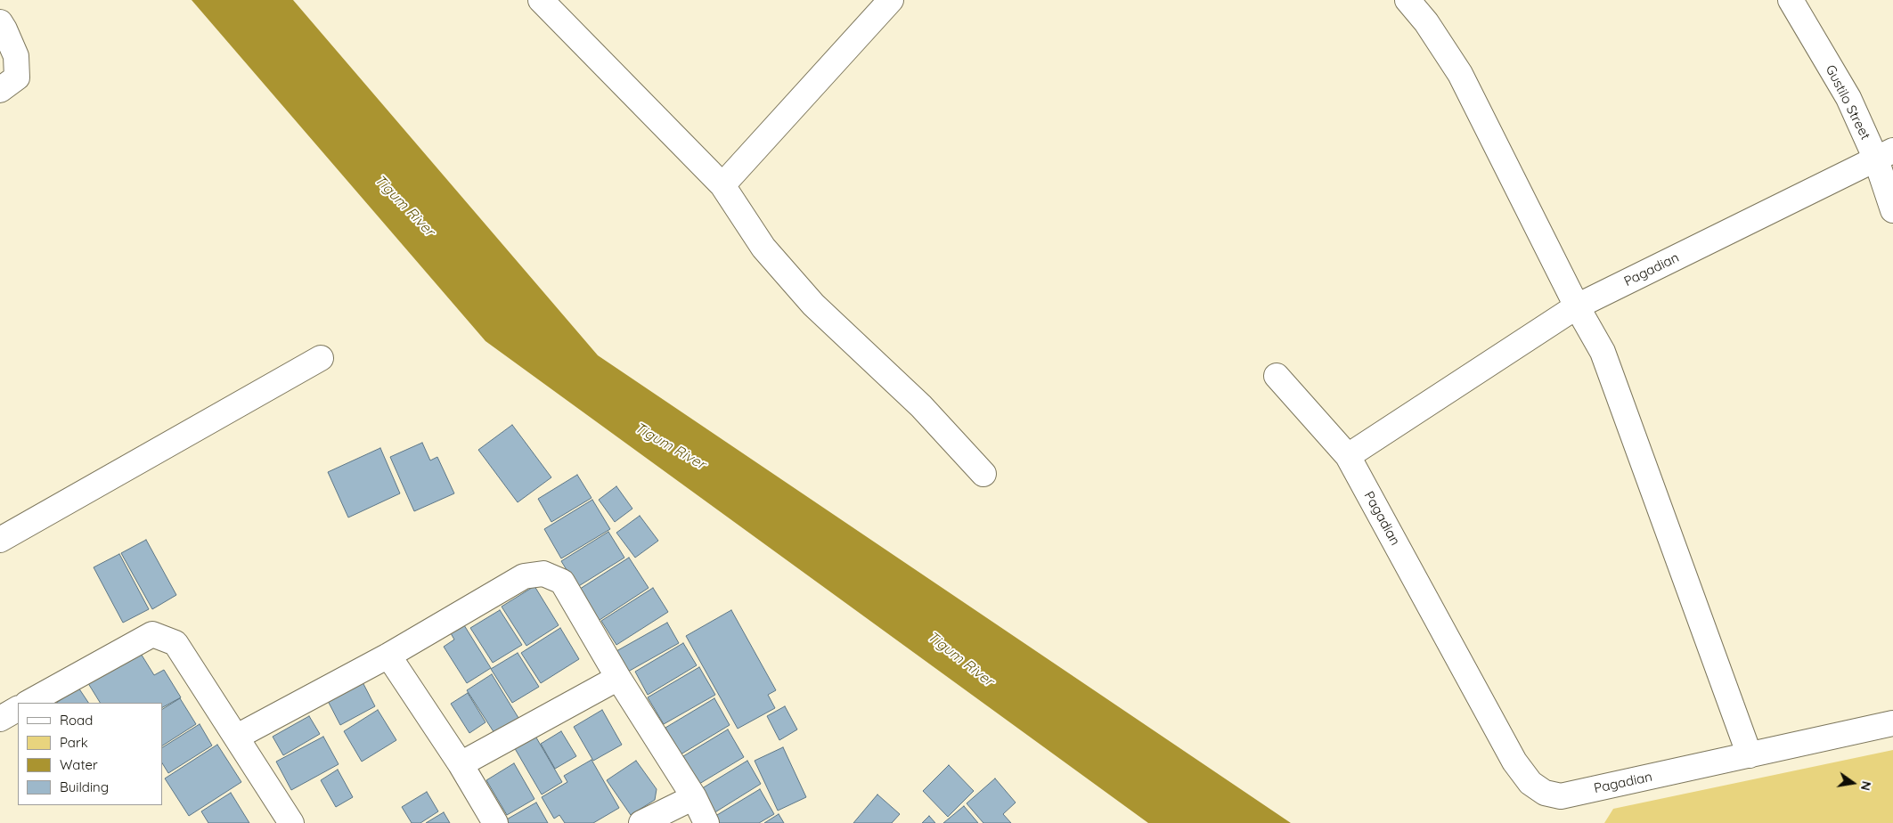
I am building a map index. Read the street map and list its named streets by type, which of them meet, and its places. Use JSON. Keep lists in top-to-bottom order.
{
  "streets": {
    "street": ["Gustilo Street", "Pagadian"]
  },
  "crossings": [
    ["Gustilo Street", "Pagadian"]
  ],
  "water": ["Tigum River"],
  "legend": [
    "Road",
    "Park",
    "Water",
    "Building"
  ],
  "north": "right"
}
